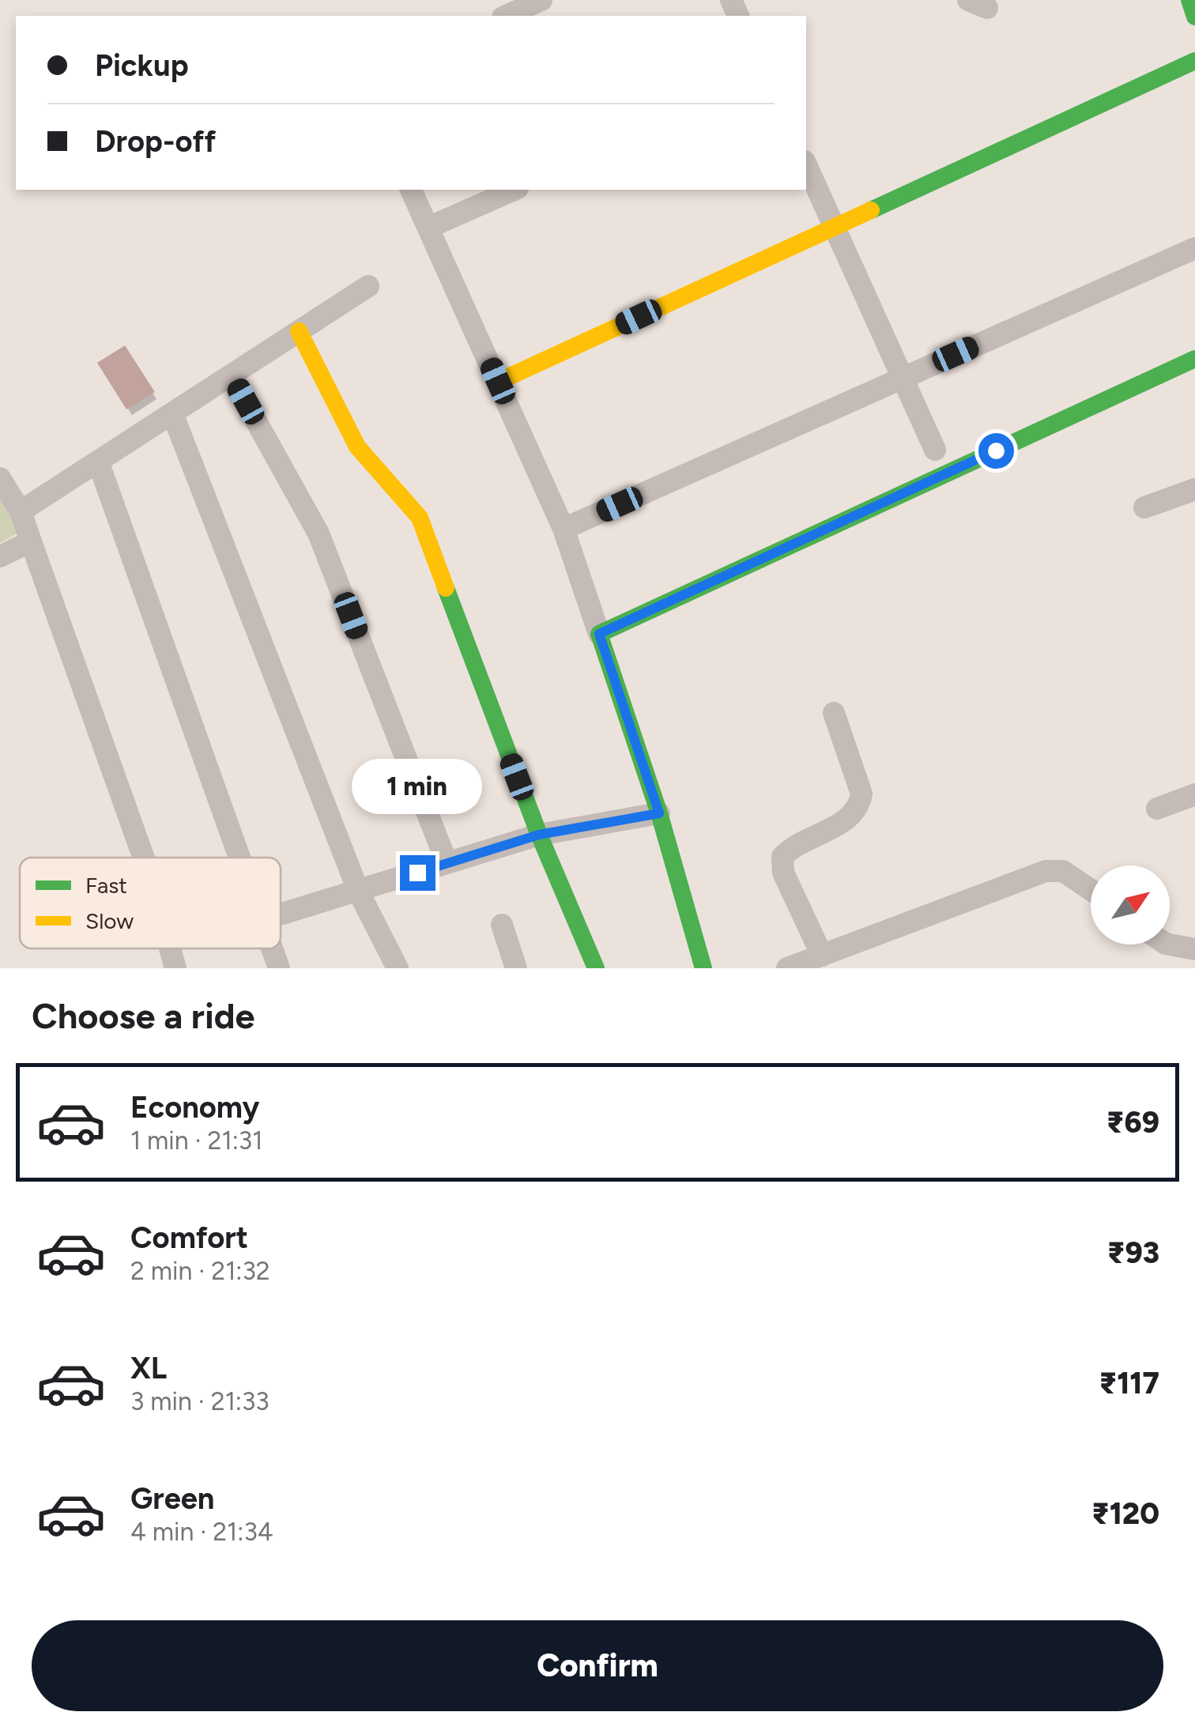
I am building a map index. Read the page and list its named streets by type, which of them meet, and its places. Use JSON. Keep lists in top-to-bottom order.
{
  "legend": ["Fast", "Slow"],
  "north": "top right",
  "page": {
    "banner": ["Pickup", "Drop-off"],
    "bubble": "1 min",
    "heading": "Choose a ride",
    "list": [
      {
        "name": "Economy",
        "note": "1 min · 21:31",
        "value": "₹69"
      },
      {
        "name": "Comfort",
        "note": "2 min · 21:32",
        "value": "₹93"
      },
      {
        "name": "XL",
        "note": "3 min · 21:33",
        "value": "₹117"
      },
      {
        "name": "Green",
        "note": "4 min · 21:34",
        "value": "₹120"
      }
    ],
    "buttons": "Confirm"
  }
}
